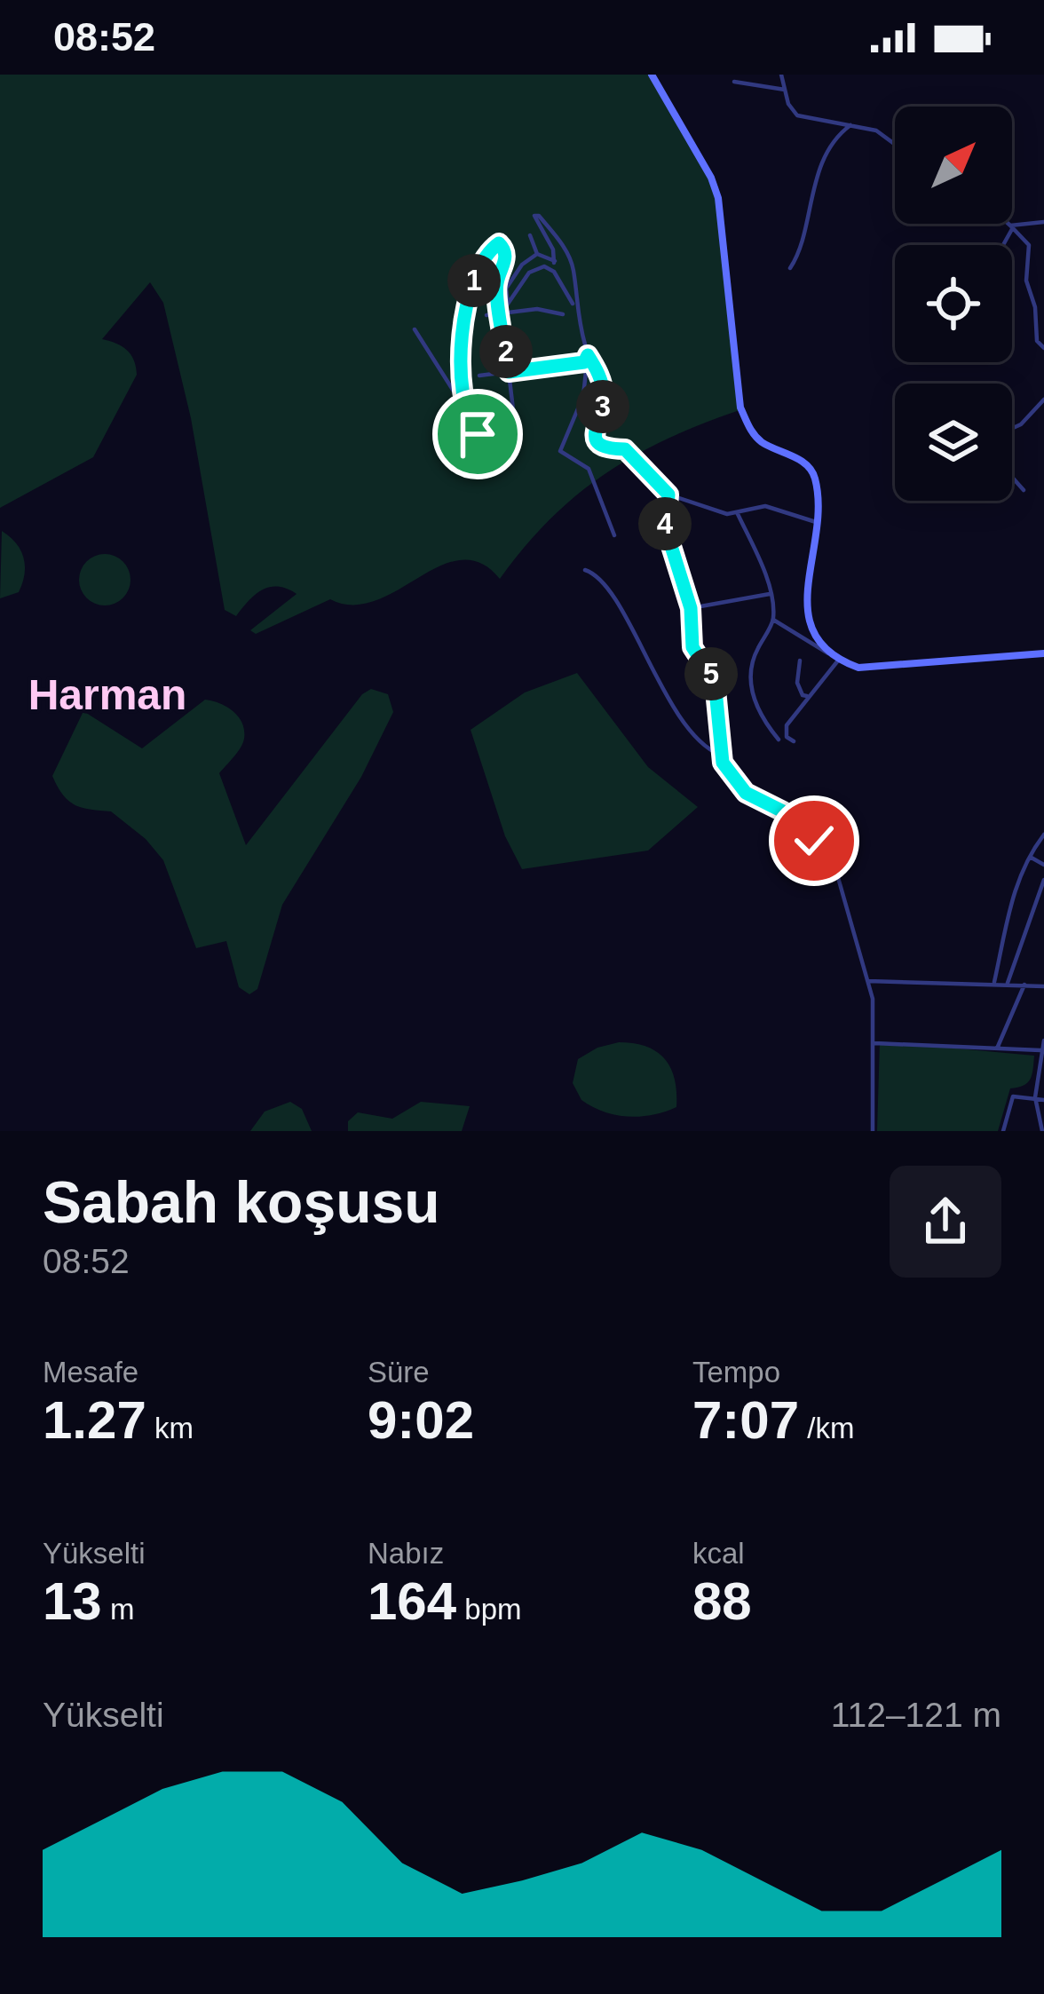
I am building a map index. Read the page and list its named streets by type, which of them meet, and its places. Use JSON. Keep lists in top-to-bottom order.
{
  "districts": ["Harman"],
  "north": "top right",
  "page": {
    "status": "08:52",
    "pins": [
      "1",
      "2",
      "3",
      "4",
      "5"
    ],
    "heading": ["Sabah koşusu", "08:52"],
    "stats": [
      ["Mesafe", "1.27 km"],
      ["Süre", "9:02"],
      ["Tempo", "7:07 /km"],
      ["Yükselti", "13 m"],
      ["Nabız", "164 bpm"],
      ["kcal", "88"]
    ],
    "chart": ["Yükselti", "112–121 m"]
  }
}
